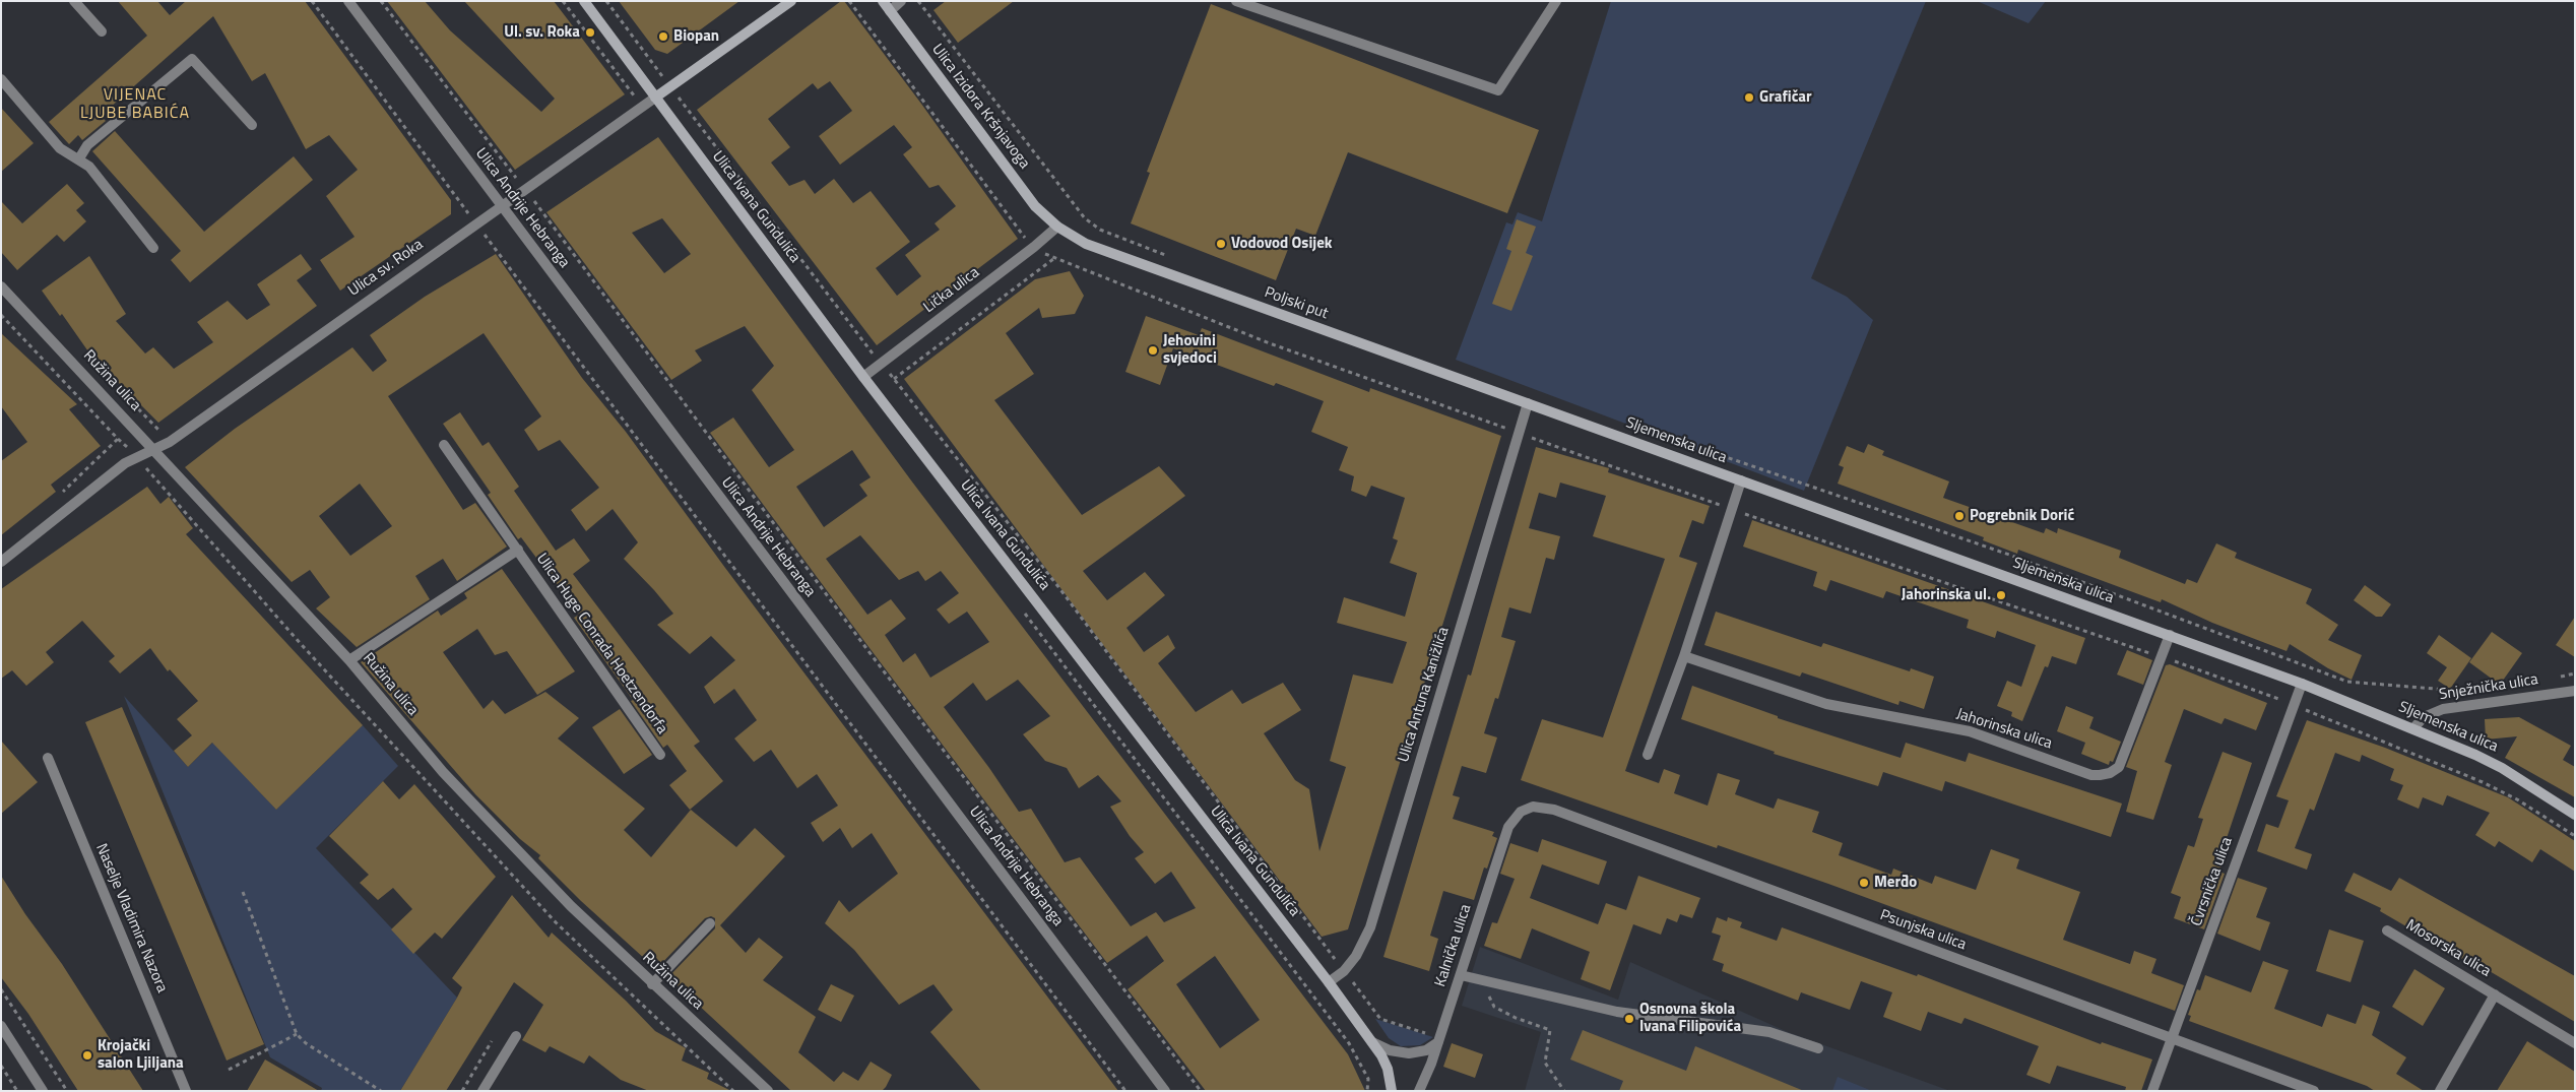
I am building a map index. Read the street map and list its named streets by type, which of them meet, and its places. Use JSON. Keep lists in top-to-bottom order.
{
  "streets": {
    "street": [
      "Ulica Izidora Kršnjavoga",
      "Ulica Ivana Gundulića",
      "Ulica Andrije Hebranga",
      "Ulica sv. Roka",
      "Lička ulica",
      "Poljski put",
      "Ružina ulica",
      "Sljemenska ulica",
      "Ulica Huge Conrada Hoetzendorfa",
      "Snježnička ulica",
      "Ulica Antuna Kanižlića",
      "Jahorinska ulica",
      "Čvrsnička ulica",
      "Naselje Vladimira Nazora",
      "Psunjska ulica",
      "Kalnička ulica",
      "Mosorska ulica"
    ]
  },
  "crossings": [
    ["Ulica Izidora Kršnjavoga", "Lička ulica"],
    ["Ulica Izidora Kršnjavoga", "Poljski put"],
    ["Ulica Ivana Gundulića", "Ulica sv. Roka"],
    ["Ulica Ivana Gundulića", "Lička ulica"],
    ["Ulica Ivana Gundulića", "Ulica Antuna Kanižlića"],
    ["Ulica Andrije Hebranga", "Ulica sv. Roka"],
    ["Ulica sv. Roka", "Ružina ulica"],
    ["Lička ulica", "Poljski put"],
    ["Poljski put", "Sljemenska ulica"],
    ["Poljski put", "Ulica Antuna Kanižlića"],
    ["Ružina ulica", "Ulica Huge Conrada Hoetzendorfa"],
    ["Sljemenska ulica", "Snježnička ulica"],
    ["Sljemenska ulica", "Ulica Antuna Kanižlića"],
    ["Sljemenska ulica", "Jahorinska ulica"],
    ["Sljemenska ulica", "Čvrsnička ulica"],
    ["Čvrsnička ulica", "Psunjska ulica"],
    ["Psunjska ulica", "Kalnička ulica"]
  ],
  "districts": ["VIJENAC LJUBE BABIĆA"],
  "places": [
    "Ul. sv. Roka",
    "Biopan",
    "Grafičar",
    "Vodovod Osijek",
    "Jehovini svjedoci",
    "Pogrebnik Dorić",
    "Jahorinska ul.",
    "Merđo",
    "Osnovna škola Ivana Filipovića",
    "Krojački salon Ljiljana"
  ]
}
